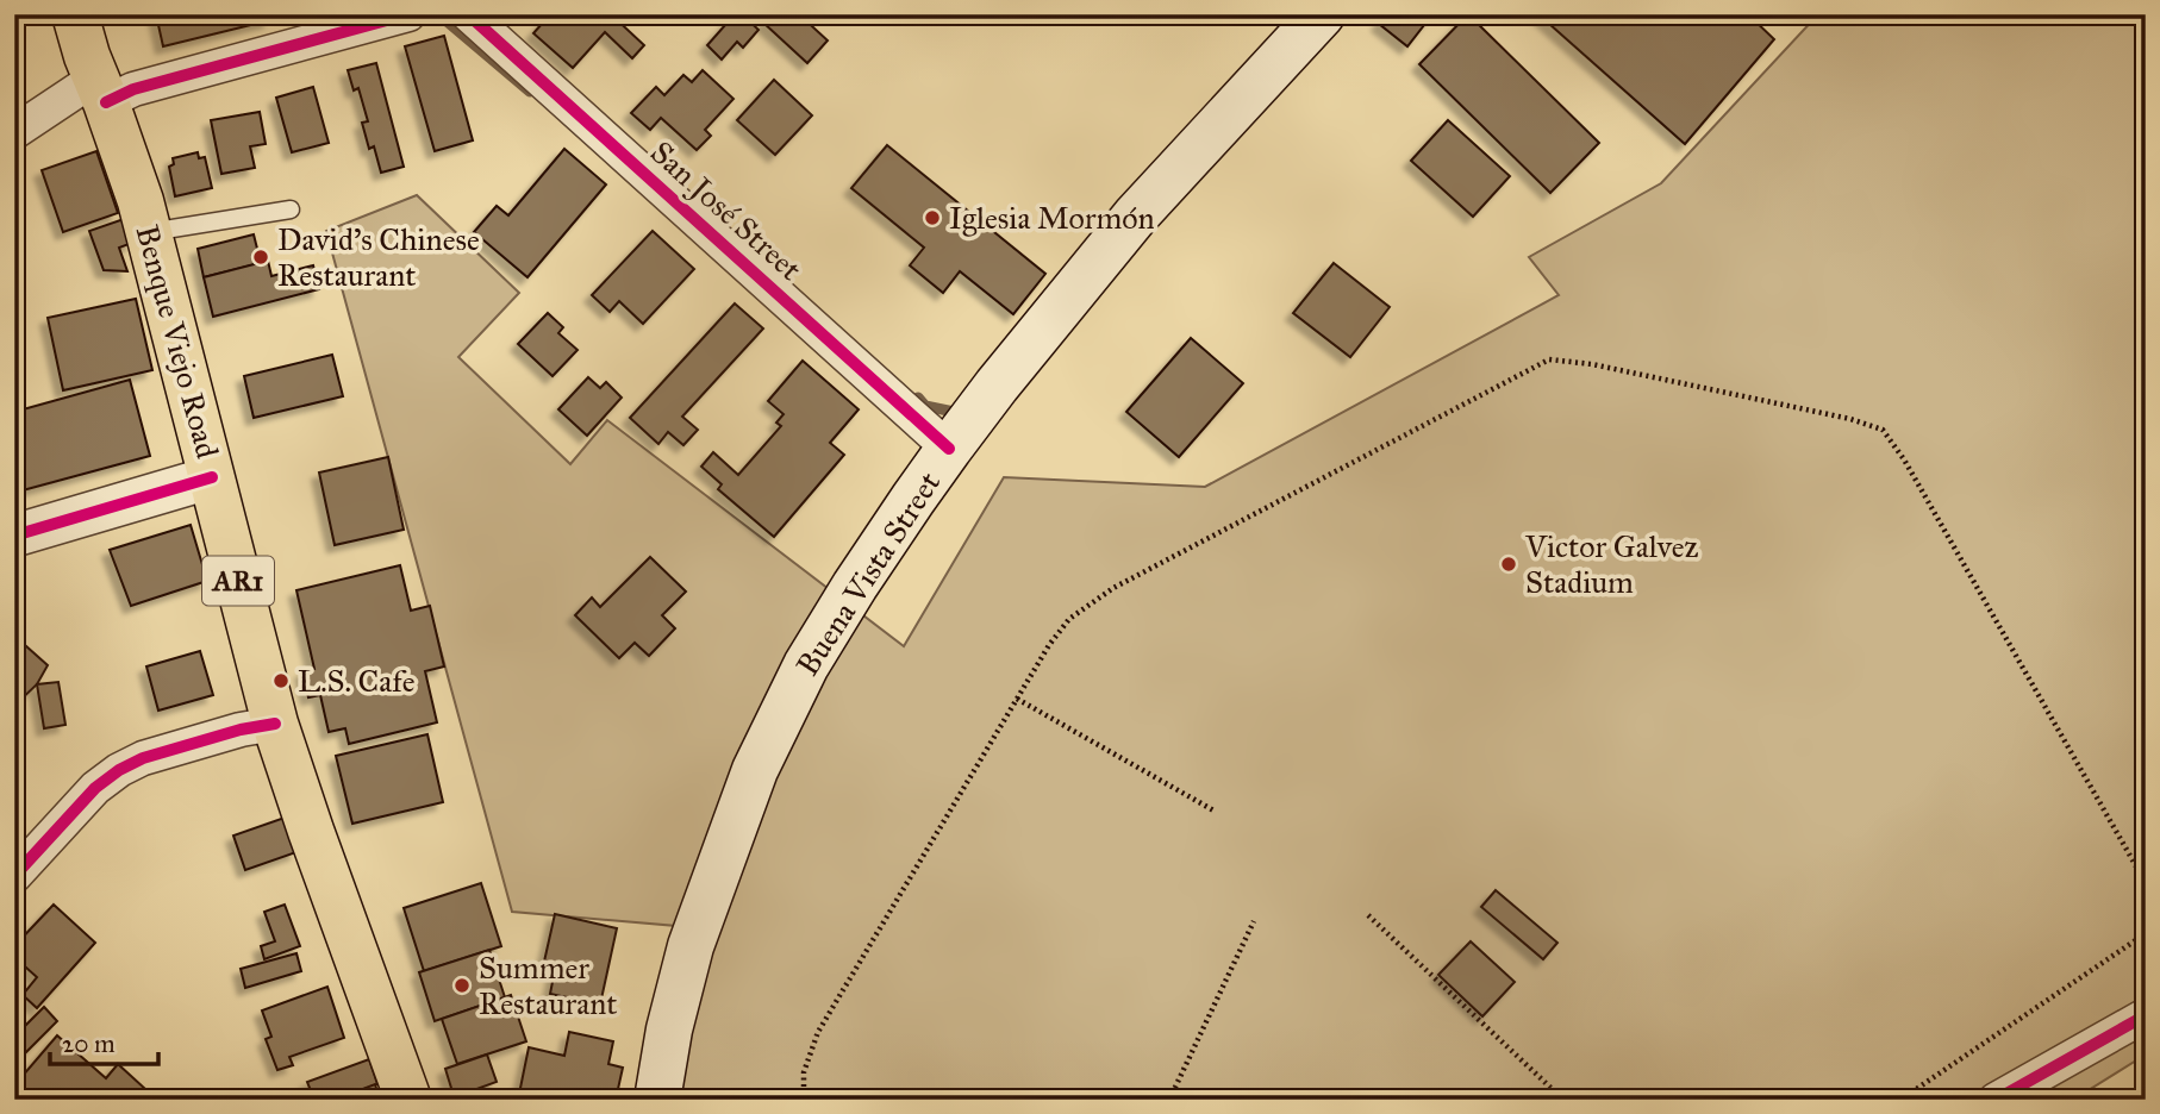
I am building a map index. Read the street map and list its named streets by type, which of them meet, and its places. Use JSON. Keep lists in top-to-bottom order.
{
  "streets": {
    "highway": ["Benque Viejo Road", "AR1"],
    "main road": ["Buena Vista Street"],
    "street": ["San José Street"]
  },
  "crossings": [
    ["San José Street", "Buena Vista Street"],
    ["Benque Viejo Road", "AR1"]
  ],
  "places": [
    "Iglesia Mormón",
    "David's Chinese Restaurant",
    "Victor Galvez Stadium",
    "L.S. Cafe",
    "Summer Restaurant"
  ],
  "scale_bar": "20 m"
}
